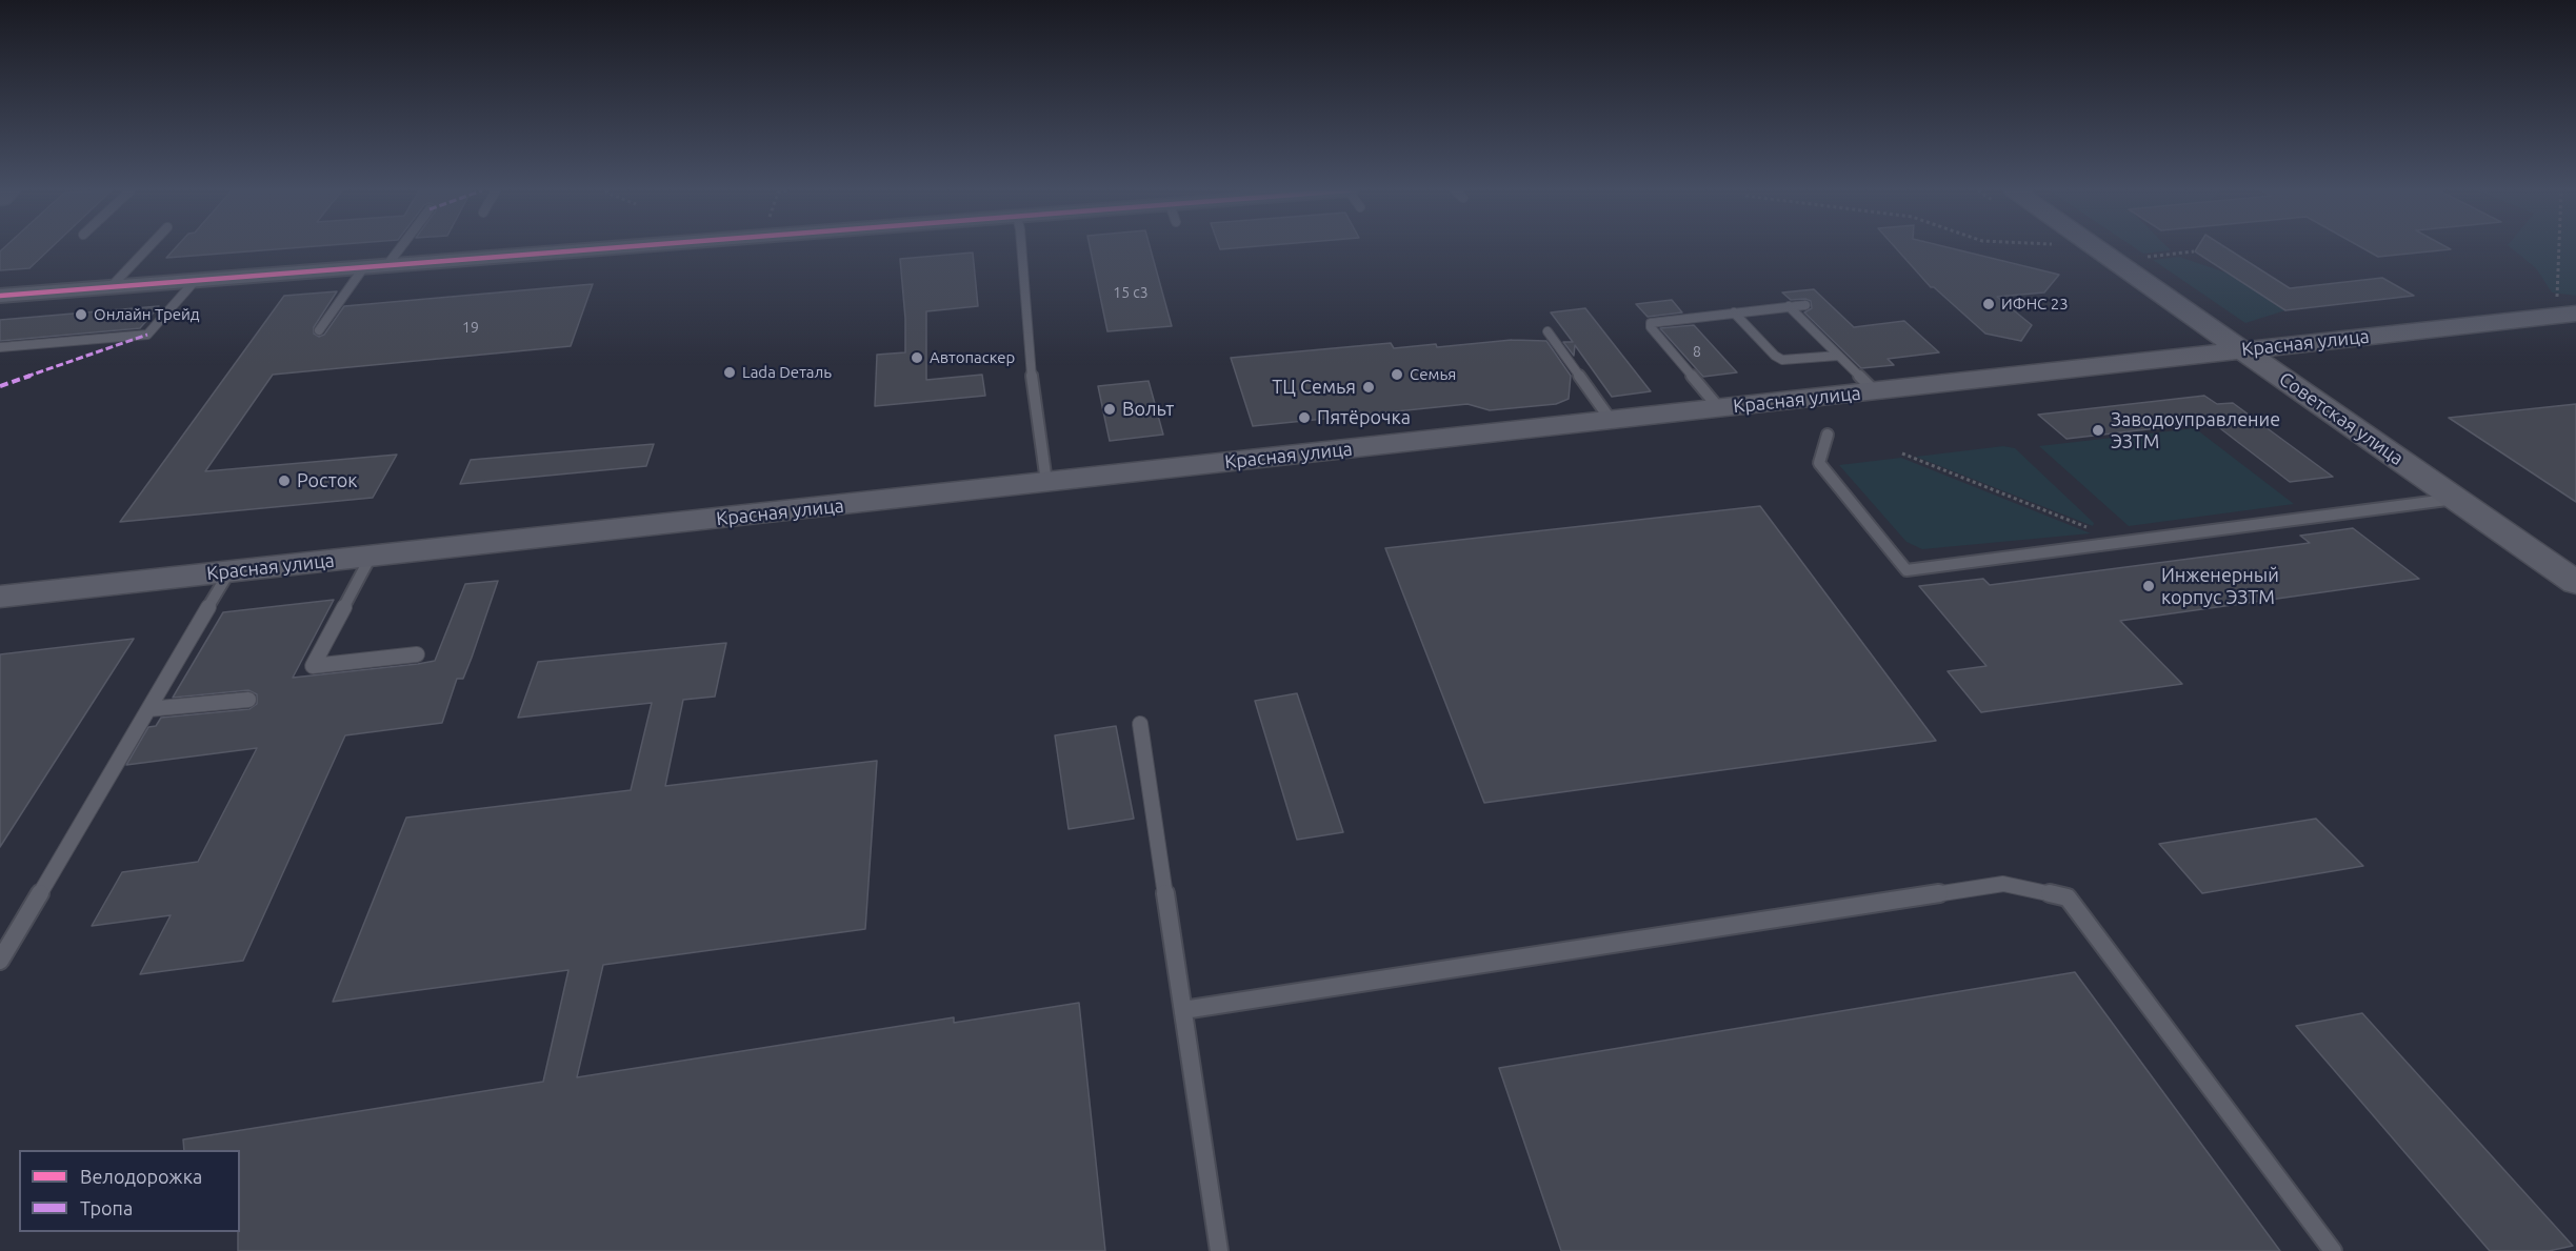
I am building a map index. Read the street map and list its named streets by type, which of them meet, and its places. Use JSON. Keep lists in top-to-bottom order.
{
  "streets": {
    "main road": ["Красная улица", "Советская улица"]
  },
  "crossings": [
    ["Красная улица", "Советская улица"]
  ],
  "places": [
    "ИФНС 23",
    "Онлайн Трейд",
    "Автопаскер",
    "Lada Dеталь",
    "Семья",
    "ТЦ Семья",
    "Вольт",
    "Пятёрочка",
    "Заводоуправление ЭЗТМ",
    "Росток",
    "Инженерный корпус ЭЗТМ"
  ],
  "house_numbers": ["15 с3", "19", "8"],
  "legend": ["Велодорожка", "Тропа"]
}
